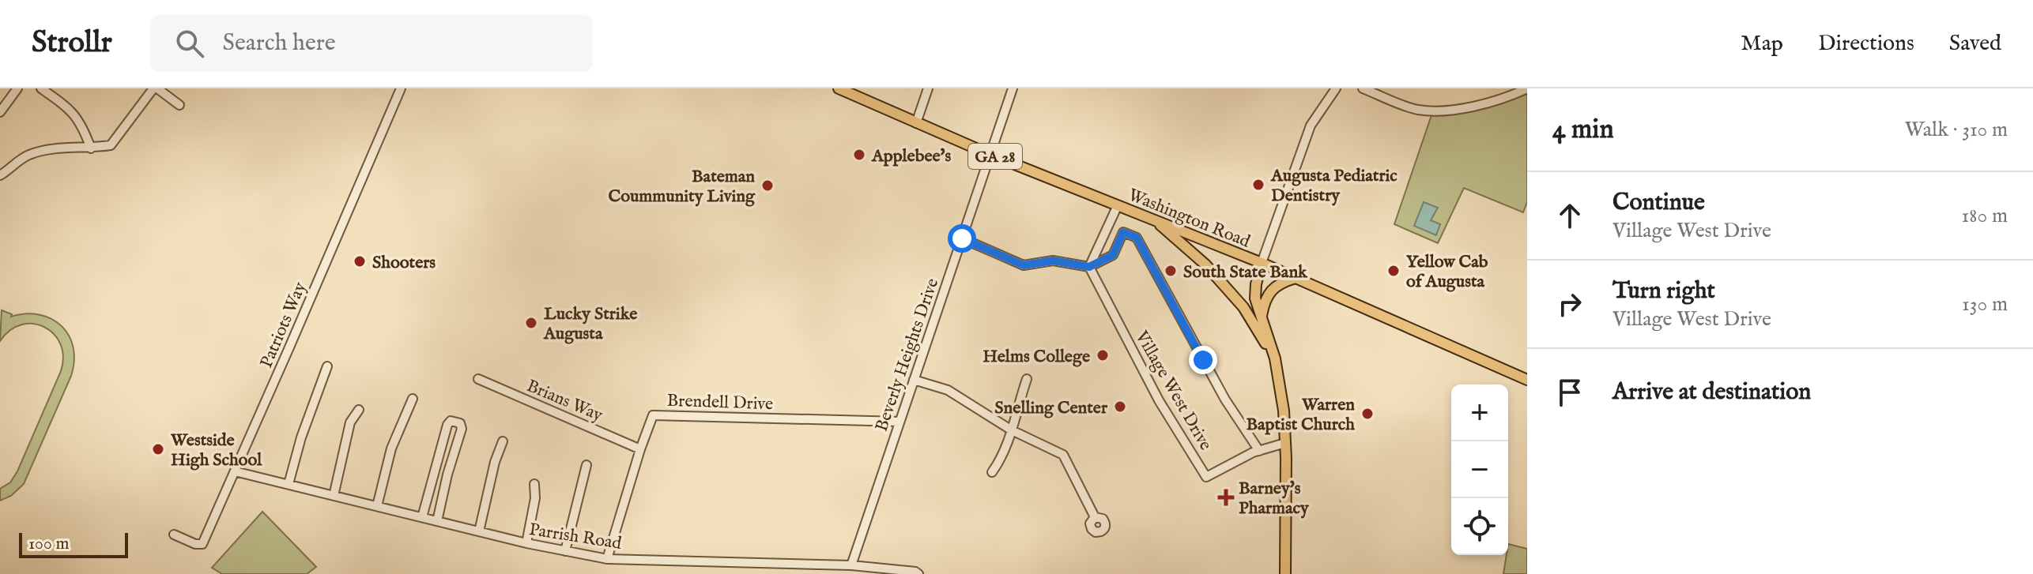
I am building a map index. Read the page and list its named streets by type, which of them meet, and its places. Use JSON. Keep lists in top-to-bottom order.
{
  "streets": {
    "main road": ["GA 28", "Washington Road"],
    "street": [
      "Patriots Way",
      "Beverly Heights Drive",
      "Village West Drive",
      "Brians Way",
      "Brendell Drive",
      "Parrish Road"
    ]
  },
  "crossings": [
    ["GA 28", "Washington Road"],
    ["GA 28", "Village West Drive"],
    ["Washington Road", "Beverly Heights Drive"],
    ["Patriots Way", "Parrish Road"],
    ["Beverly Heights Drive", "Brendell Drive"],
    ["Beverly Heights Drive", "Parrish Road"],
    ["Brians Way", "Brendell Drive"],
    ["Brendell Drive", "Parrish Road"]
  ],
  "places": {
    "other": [
      "Applebee's",
      "Augusta Pediatric Dentistry",
      "Bateman Coummunity Living",
      "Shooters",
      "South State Bank",
      "Yellow Cab of Augusta",
      "Lucky Strike Augusta",
      "Helms College",
      "Snelling Center",
      "Warren Baptist Church",
      "Westside High School"
    ],
    "health": ["Barney's Pharmacy"]
  },
  "scale_bar": "100 m",
  "page": {
    "header": "Strollr",
    "search": "Search here",
    "nav": ["Map", "Directions", "Saved"],
    "heading": ["4 min", "Walk · 310 m"],
    "list": [
      ["Continue", "Village West Drive", "180 m"],
      ["Turn right", "Village West Drive", "130 m"],
      "Arrive at destination"
    ],
    "map_buttons": ["+", "−"],
    "scale": "100 m"
  }
}
